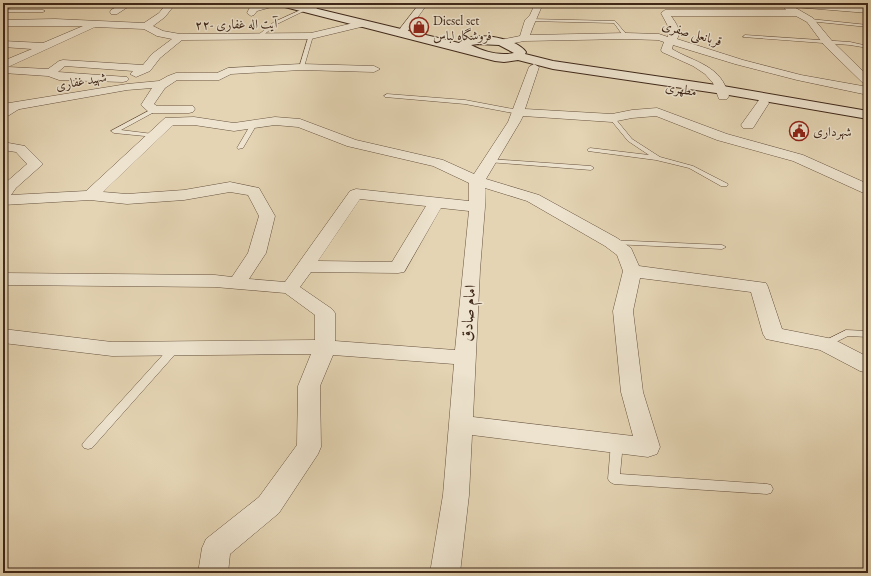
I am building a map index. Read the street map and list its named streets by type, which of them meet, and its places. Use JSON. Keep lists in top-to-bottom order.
{
  "streets": {
    "main road": ["مطهری"],
    "street": [
      "۲۲- آیت اله غفاری",
      "قربانعلی صفری",
      "شهید غفاری",
      "امام صادق"
    ]
  },
  "places": {
    "shop": ["Diesel set فروشگاه لباس"],
    "public building": ["شهرداری"]
  }
}
